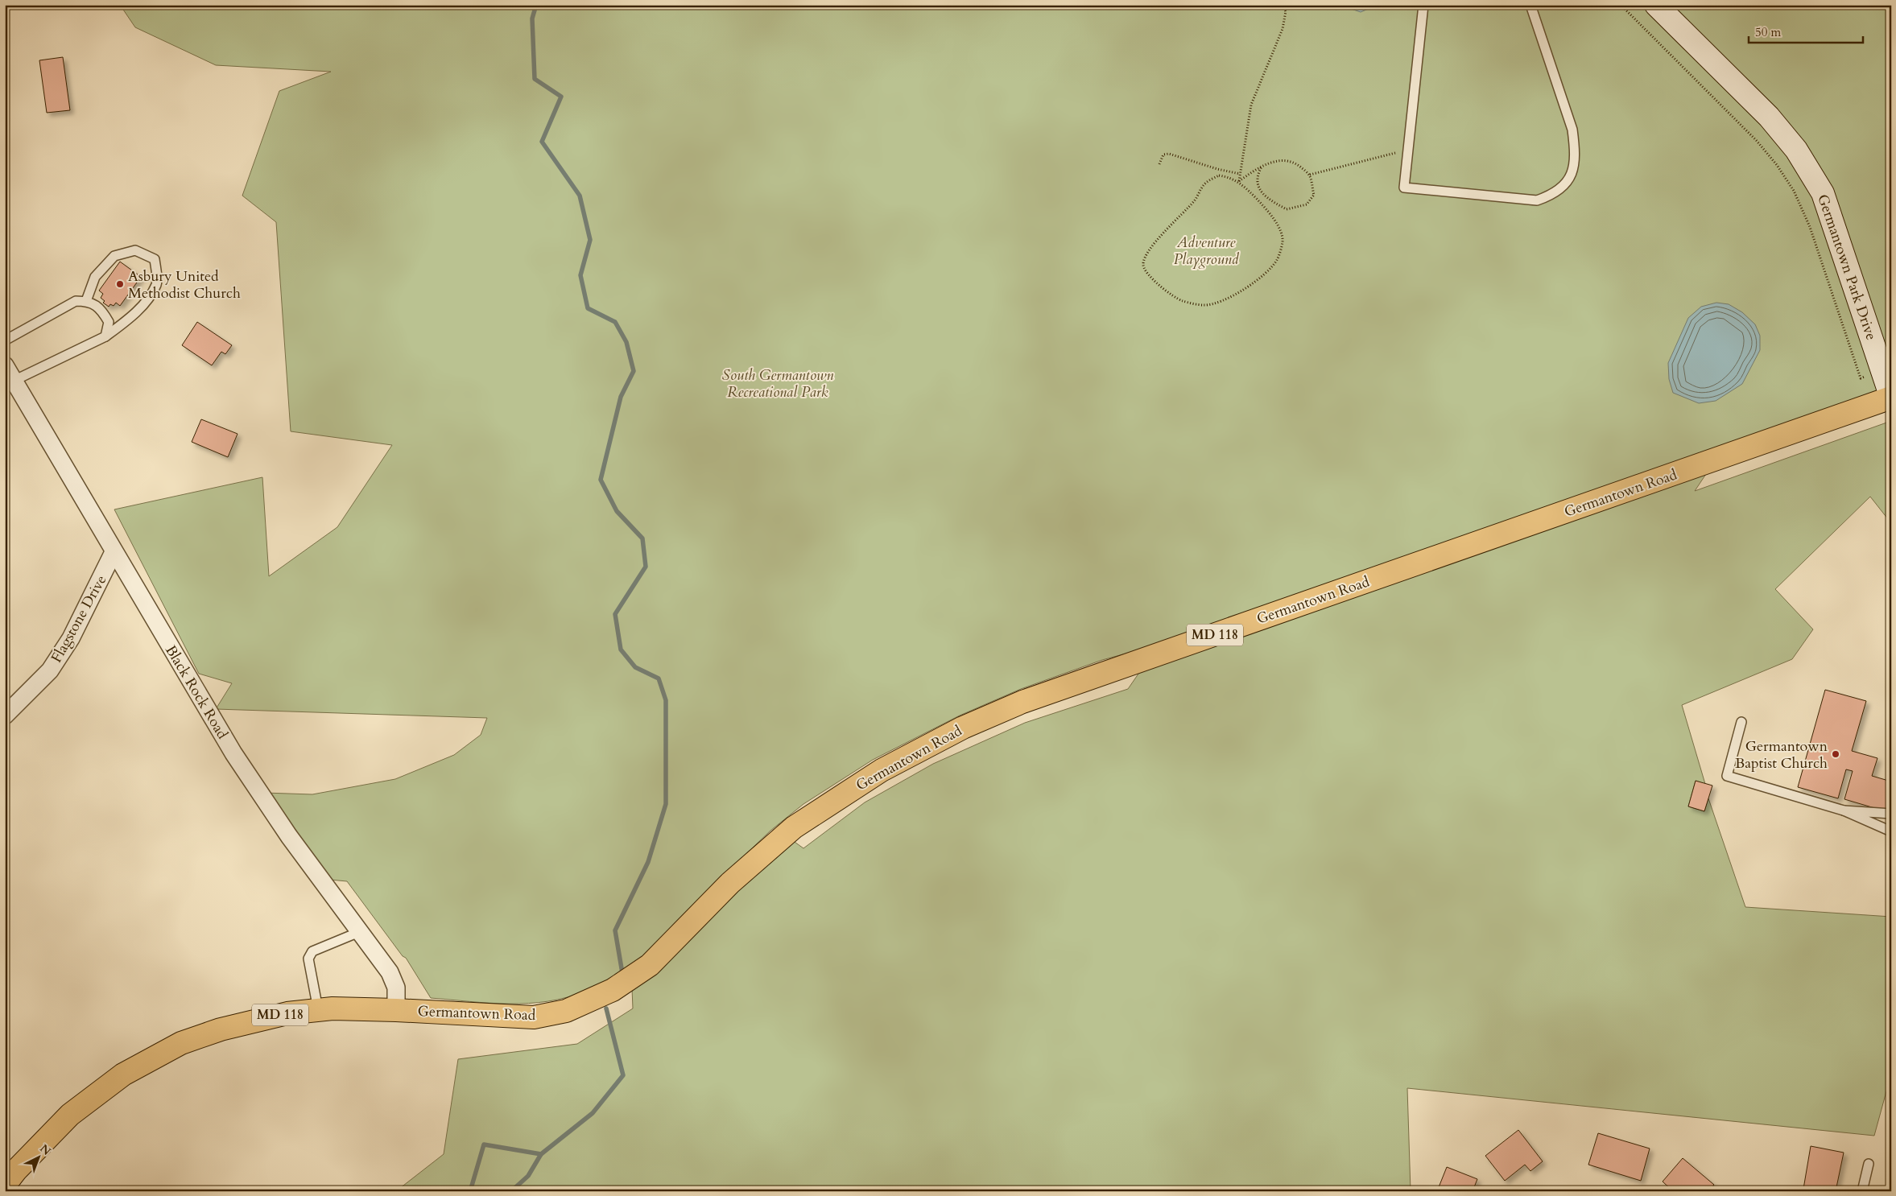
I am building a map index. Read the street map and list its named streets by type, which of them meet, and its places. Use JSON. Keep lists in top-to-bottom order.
{
  "streets": {
    "main road": ["Germantown Road", "MD 118"],
    "street": ["Germantown Park Drive", "Flagstone Drive", "Black Rock Road"]
  },
  "crossings": [
    ["Germantown Park Drive", "Germantown Road"],
    ["Germantown Road", "Black Rock Road"],
    ["Flagstone Drive", "Black Rock Road"]
  ],
  "parks": ["Adventure Playground", "South Germantown Recreational Park"],
  "places": ["Asbury United Methodist Church", "Germantown Baptist Church"],
  "scale_bar": "50 m",
  "north": "top right"
}
